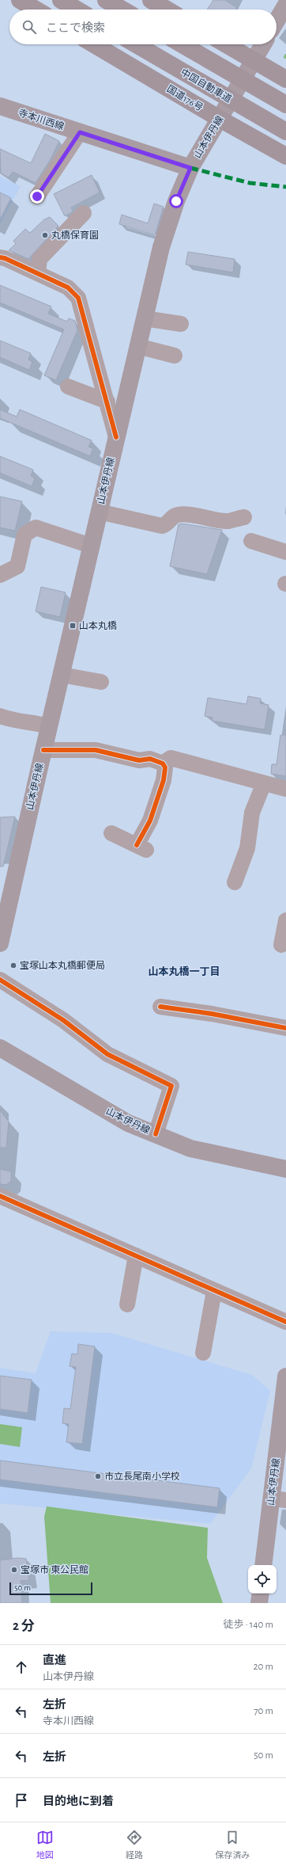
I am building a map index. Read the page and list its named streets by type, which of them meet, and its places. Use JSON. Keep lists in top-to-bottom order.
{
  "streets": {
    "highway": ["中国自動車道", "国道176号"],
    "main road": ["寺本川西線", "山本伊丹線"]
  },
  "crossings": [
    ["国道176号", "山本伊丹線"],
    ["寺本川西線", "山本伊丹線"]
  ],
  "districts": ["山本丸橋一丁目"],
  "places": {
    "other": [
      "丸橋保育園",
      "宝塚山本丸橋郵便局",
      "市立長尾南小学校",
      "宝塚市 東公民館"
    ],
    "transit": ["山本丸橋"]
  },
  "scale_bar": "50 m",
  "page": {
    "search": "ここで検索",
    "scale": "50 m",
    "heading": ["2 分", "徒歩 · 140 m"],
    "list": [
      ["直進", "山本伊丹線", "20 m"],
      ["左折", "寺本川西線", "70 m"],
      ["左折", "50 m"],
      "目的地に到着"
    ],
    "nav": ["地図", "経路", "保存済み"]
  }
}
